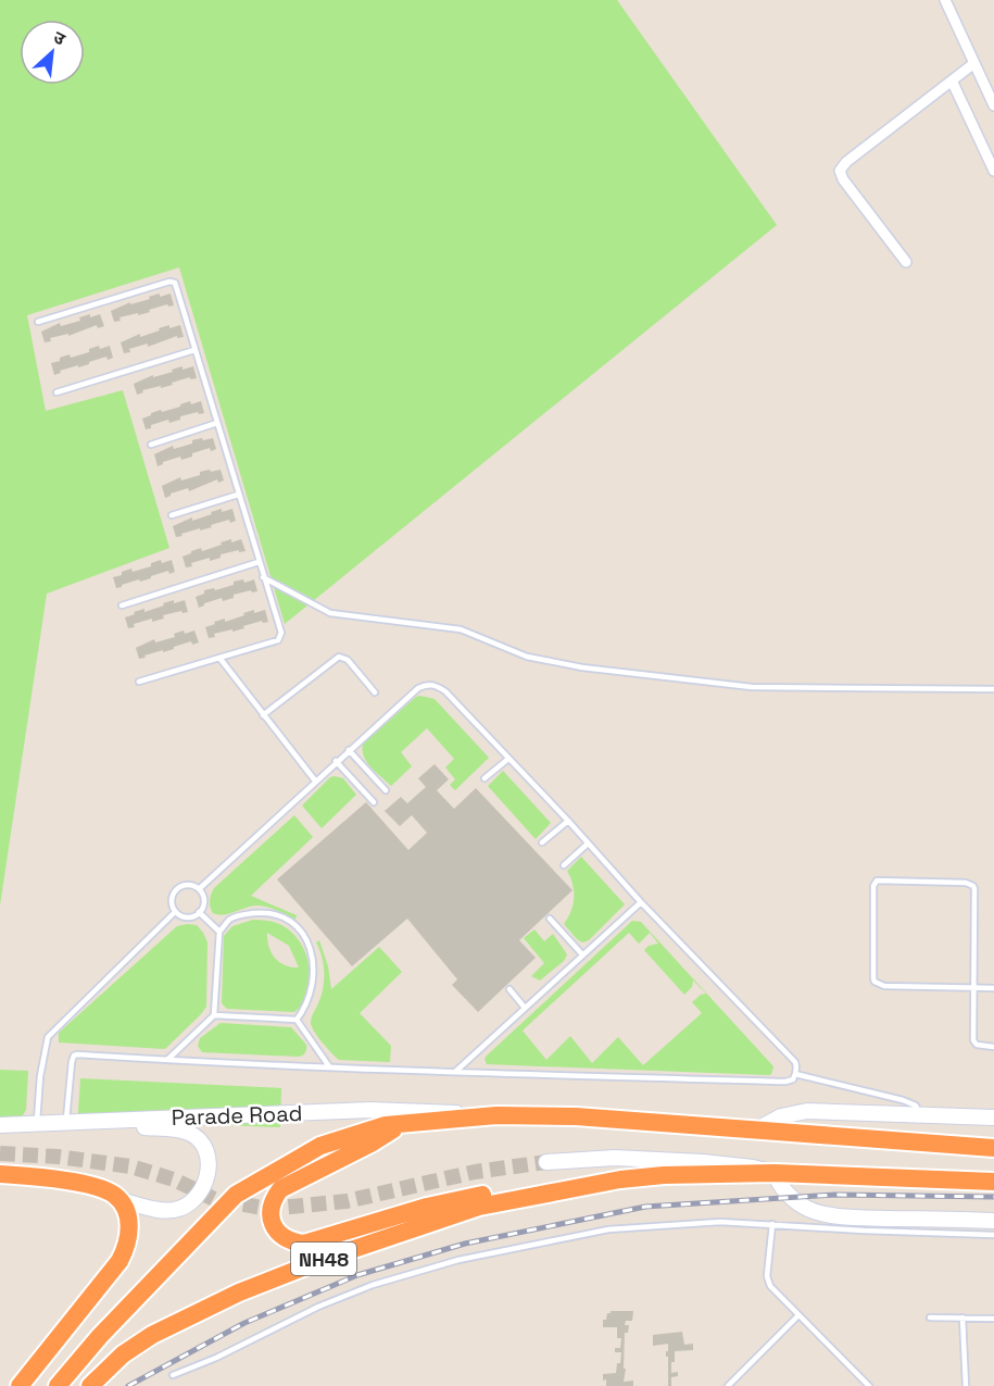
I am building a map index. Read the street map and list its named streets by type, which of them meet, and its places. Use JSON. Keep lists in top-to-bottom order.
{
  "streets": {
    "highway": ["NH48"],
    "street": ["Parade Road"]
  },
  "north": "top right"
}
